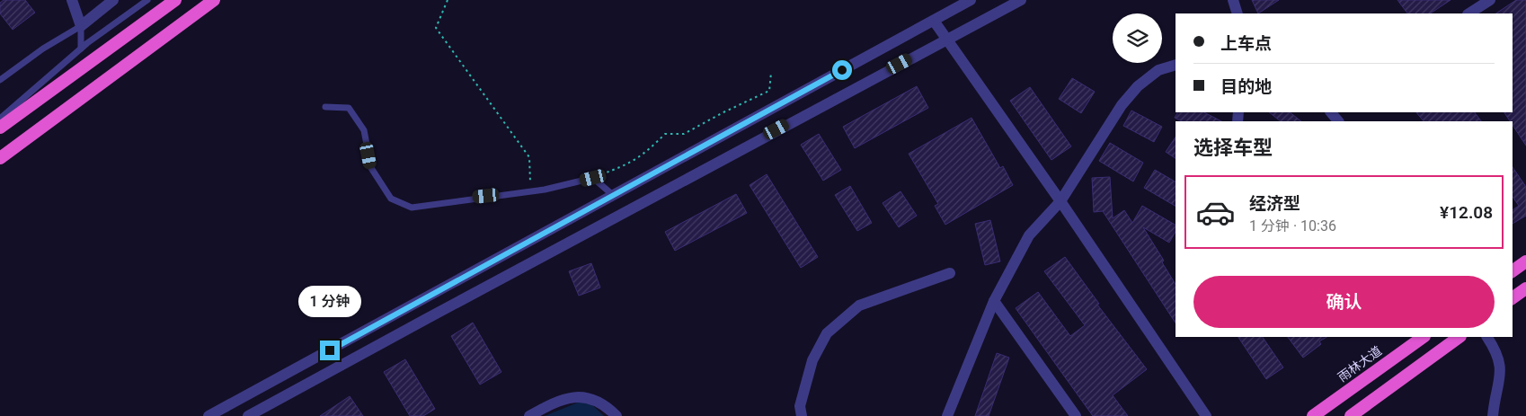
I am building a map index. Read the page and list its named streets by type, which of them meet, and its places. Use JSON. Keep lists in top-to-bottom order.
{
  "streets": {
    "highway": ["雨林大道"]
  },
  "page": {
    "banner": ["上车点", "目的地"],
    "heading": "选择车型",
    "list": [
      {
        "name": "经济型",
        "note": "1 分钟 · 10:36",
        "value": "¥12.08"
      }
    ],
    "buttons": "确认",
    "bubble": "1 分钟"
  }
}
